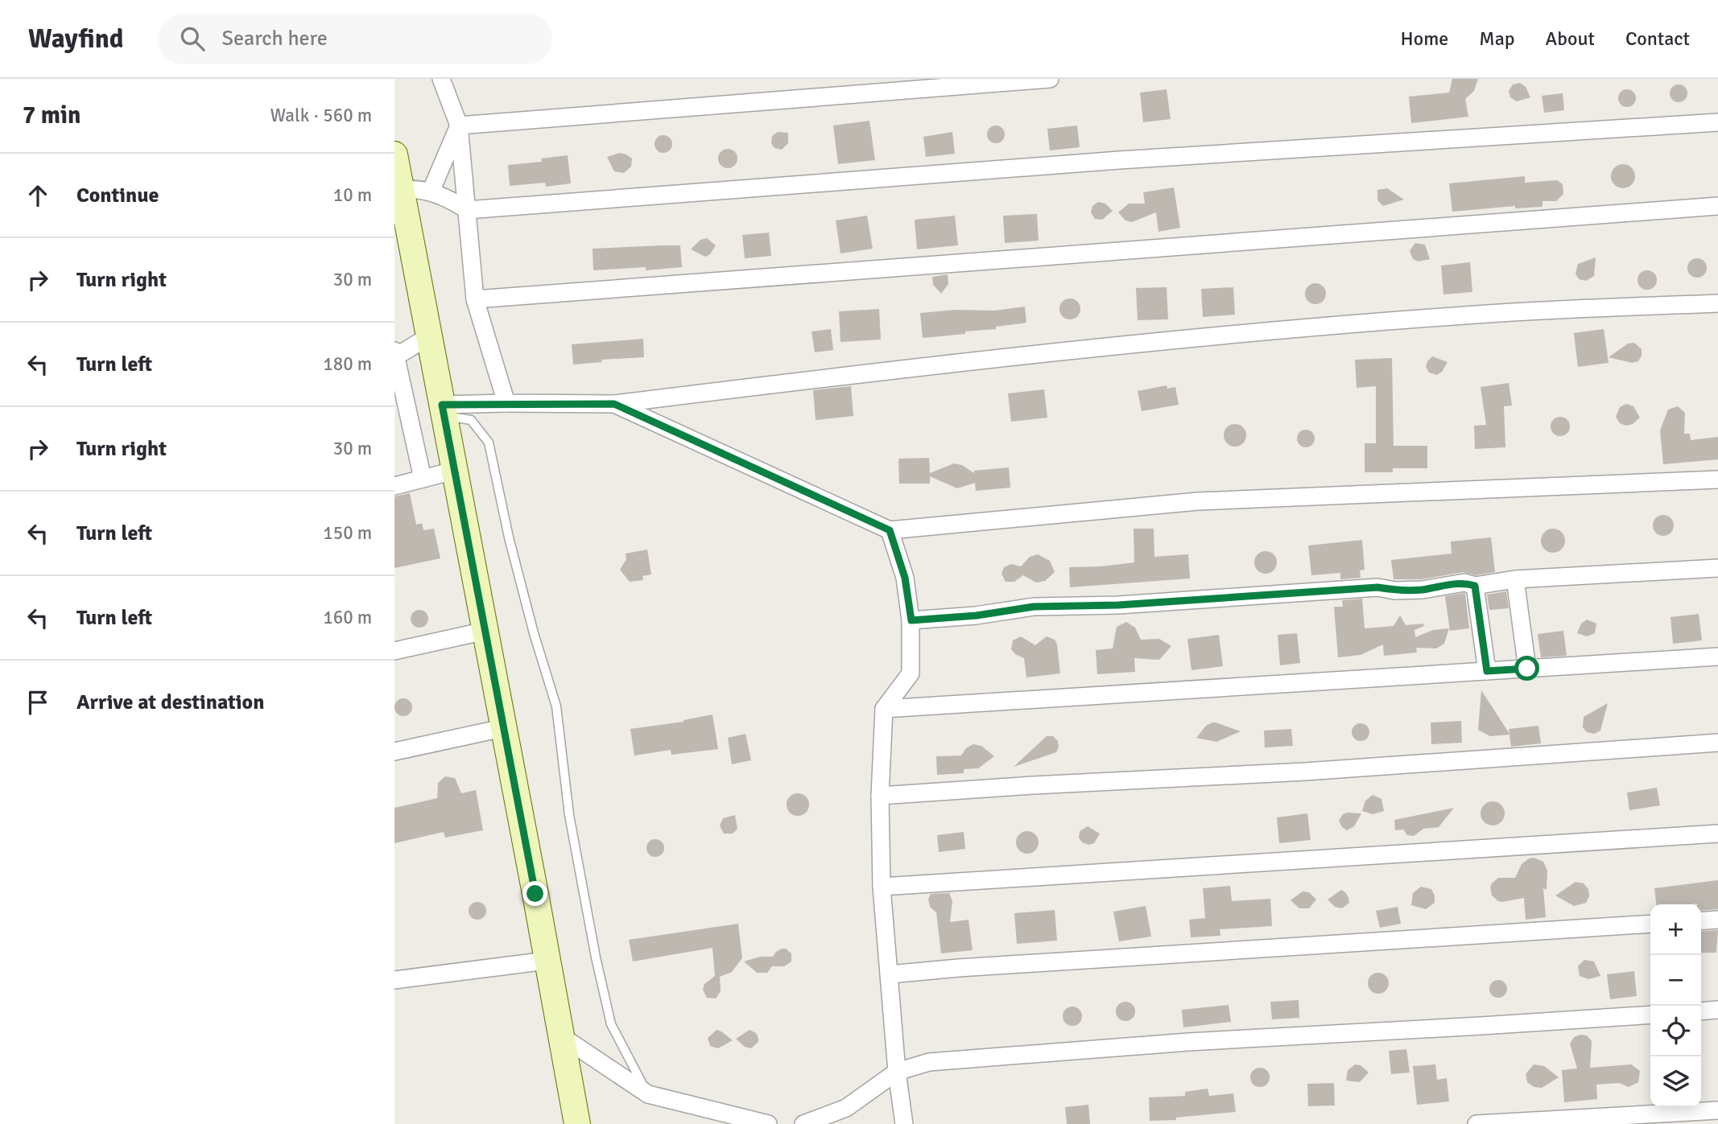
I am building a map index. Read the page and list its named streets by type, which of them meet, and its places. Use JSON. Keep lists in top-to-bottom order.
{
  "page": {
    "header": "Wayfind",
    "search": "Search here",
    "nav": [
      "Home",
      "Map",
      "About",
      "Contact"
    ],
    "heading": ["7 min", "Walk · 560 m"],
    "list": [
      ["Continue", "10 m"],
      ["Turn right", "30 m"],
      ["Turn left", "180 m"],
      ["Turn right", "30 m"],
      ["Turn left", "150 m"],
      ["Turn left", "160 m"],
      "Arrive at destination"
    ],
    "map_buttons": ["+", "−"]
  }
}
